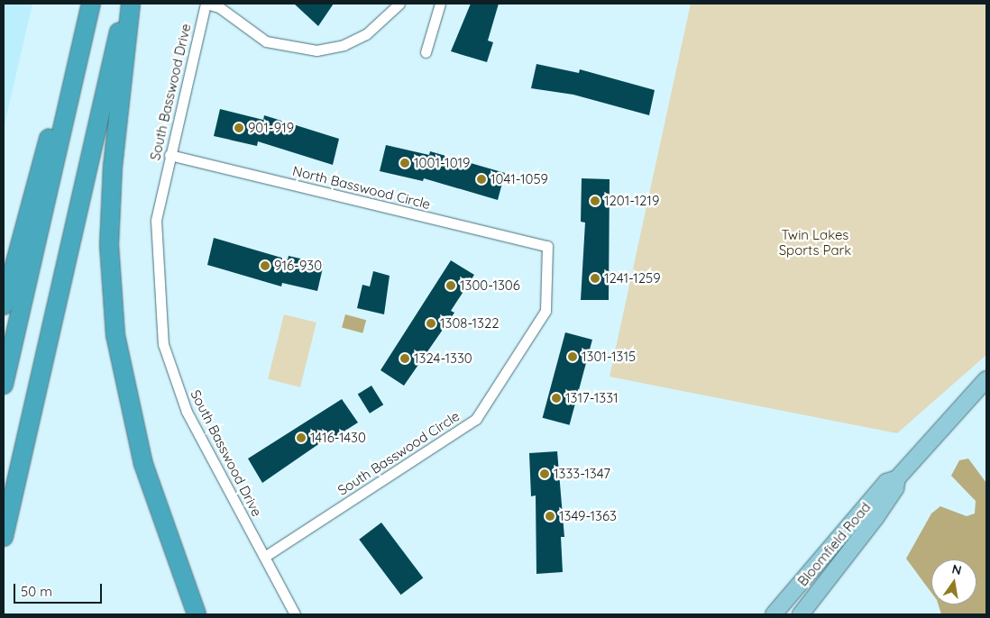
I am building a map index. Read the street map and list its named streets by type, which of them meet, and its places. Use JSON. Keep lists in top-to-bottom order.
{
  "streets": {
    "main road": ["Bloomfield Road"],
    "street": ["South Basswood Drive", "North Basswood Circle", "South Basswood Circle"]
  },
  "crossings": [
    ["South Basswood Drive", "North Basswood Circle"],
    ["South Basswood Drive", "South Basswood Circle"],
    ["North Basswood Circle", "South Basswood Circle"]
  ],
  "parks": ["Twin Lakes Sports Park"],
  "places": [
    "901-919",
    "1001-1019",
    "1041-1059",
    "1201-1219",
    "916-930",
    "1241-1259",
    "1300-1306",
    "1308-1322",
    "1301-1315",
    "1324-1330",
    "1317-1331",
    "1416-1430",
    "1333-1347",
    "1349-1363"
  ],
  "scale_bar": "50 m",
  "north": "top"
}
